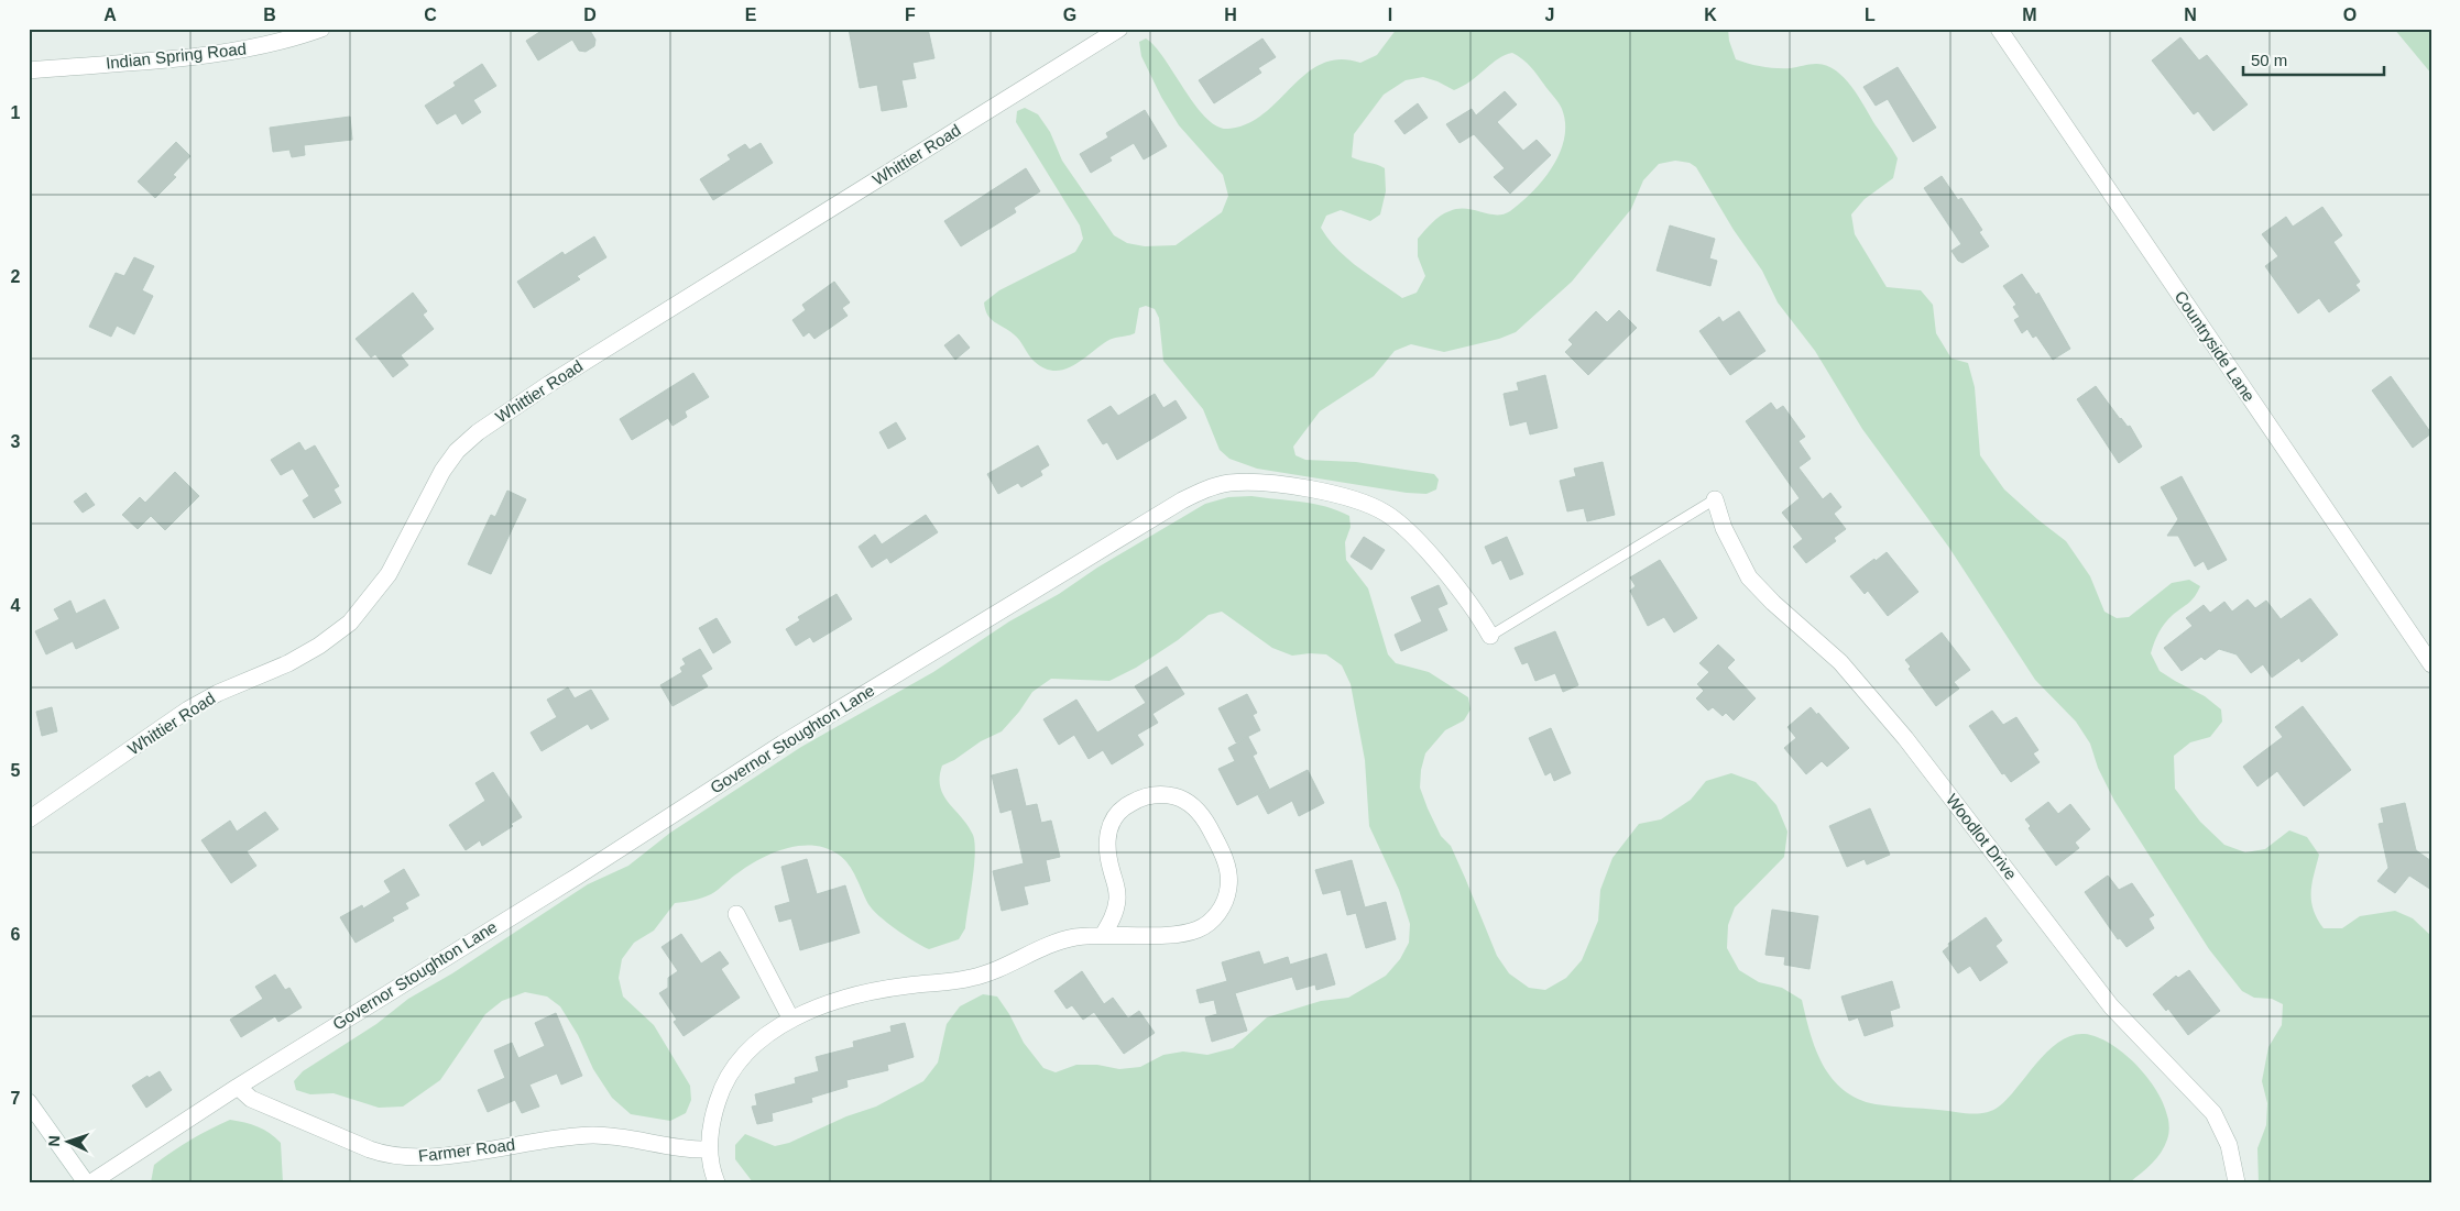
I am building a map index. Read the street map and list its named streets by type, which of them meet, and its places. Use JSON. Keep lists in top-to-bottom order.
{
  "streets": {
    "street": [
      "Indian Spring Road",
      "Whittier Road",
      "Countryside Lane",
      "Governor Stoughton Lane",
      "Woodlot Drive",
      "Farmer Road"
    ]
  },
  "crossings": [
    ["Governor Stoughton Lane", "Farmer Road"]
  ],
  "scale_bar": "50 m",
  "north": "left",
  "grid": {
    "columns": [
      "A",
      "B",
      "C",
      "D",
      "E",
      "F",
      "G",
      "H",
      "I",
      "J",
      "K",
      "L",
      "M",
      "N",
      "O"
    ],
    "rows": [
      "1",
      "2",
      "3",
      "4",
      "5",
      "6",
      "7"
    ]
  }
}
